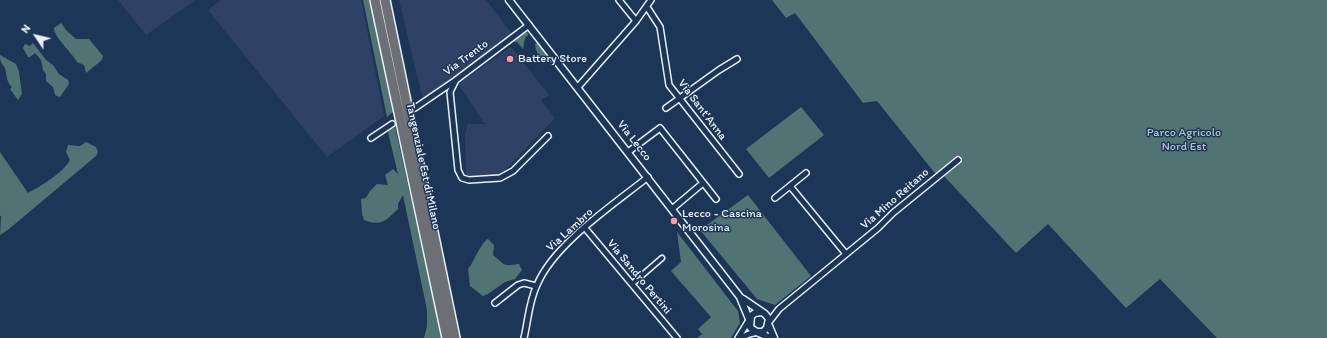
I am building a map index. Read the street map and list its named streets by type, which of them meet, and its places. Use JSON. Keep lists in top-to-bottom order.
{
  "streets": {
    "highway": ["Tangenziale Est di Milano"],
    "street": [
      "Via Trento",
      "Via Sant'Anna",
      "Via Lecco",
      "Via Mino Reitano",
      "Via Lambro",
      "Via Sandro Pertini"
    ]
  },
  "crossings": [
    ["Via Lecco", "Via Mino Reitano"],
    ["Via Lecco", "Via Lambro"],
    ["Via Lambro", "Via Sandro Pertini"]
  ],
  "parks": ["Parco Agricolo Nord Est"],
  "places": ["Battery Store", "Lecco - Cascina Morosina"],
  "north": "top left"
}
